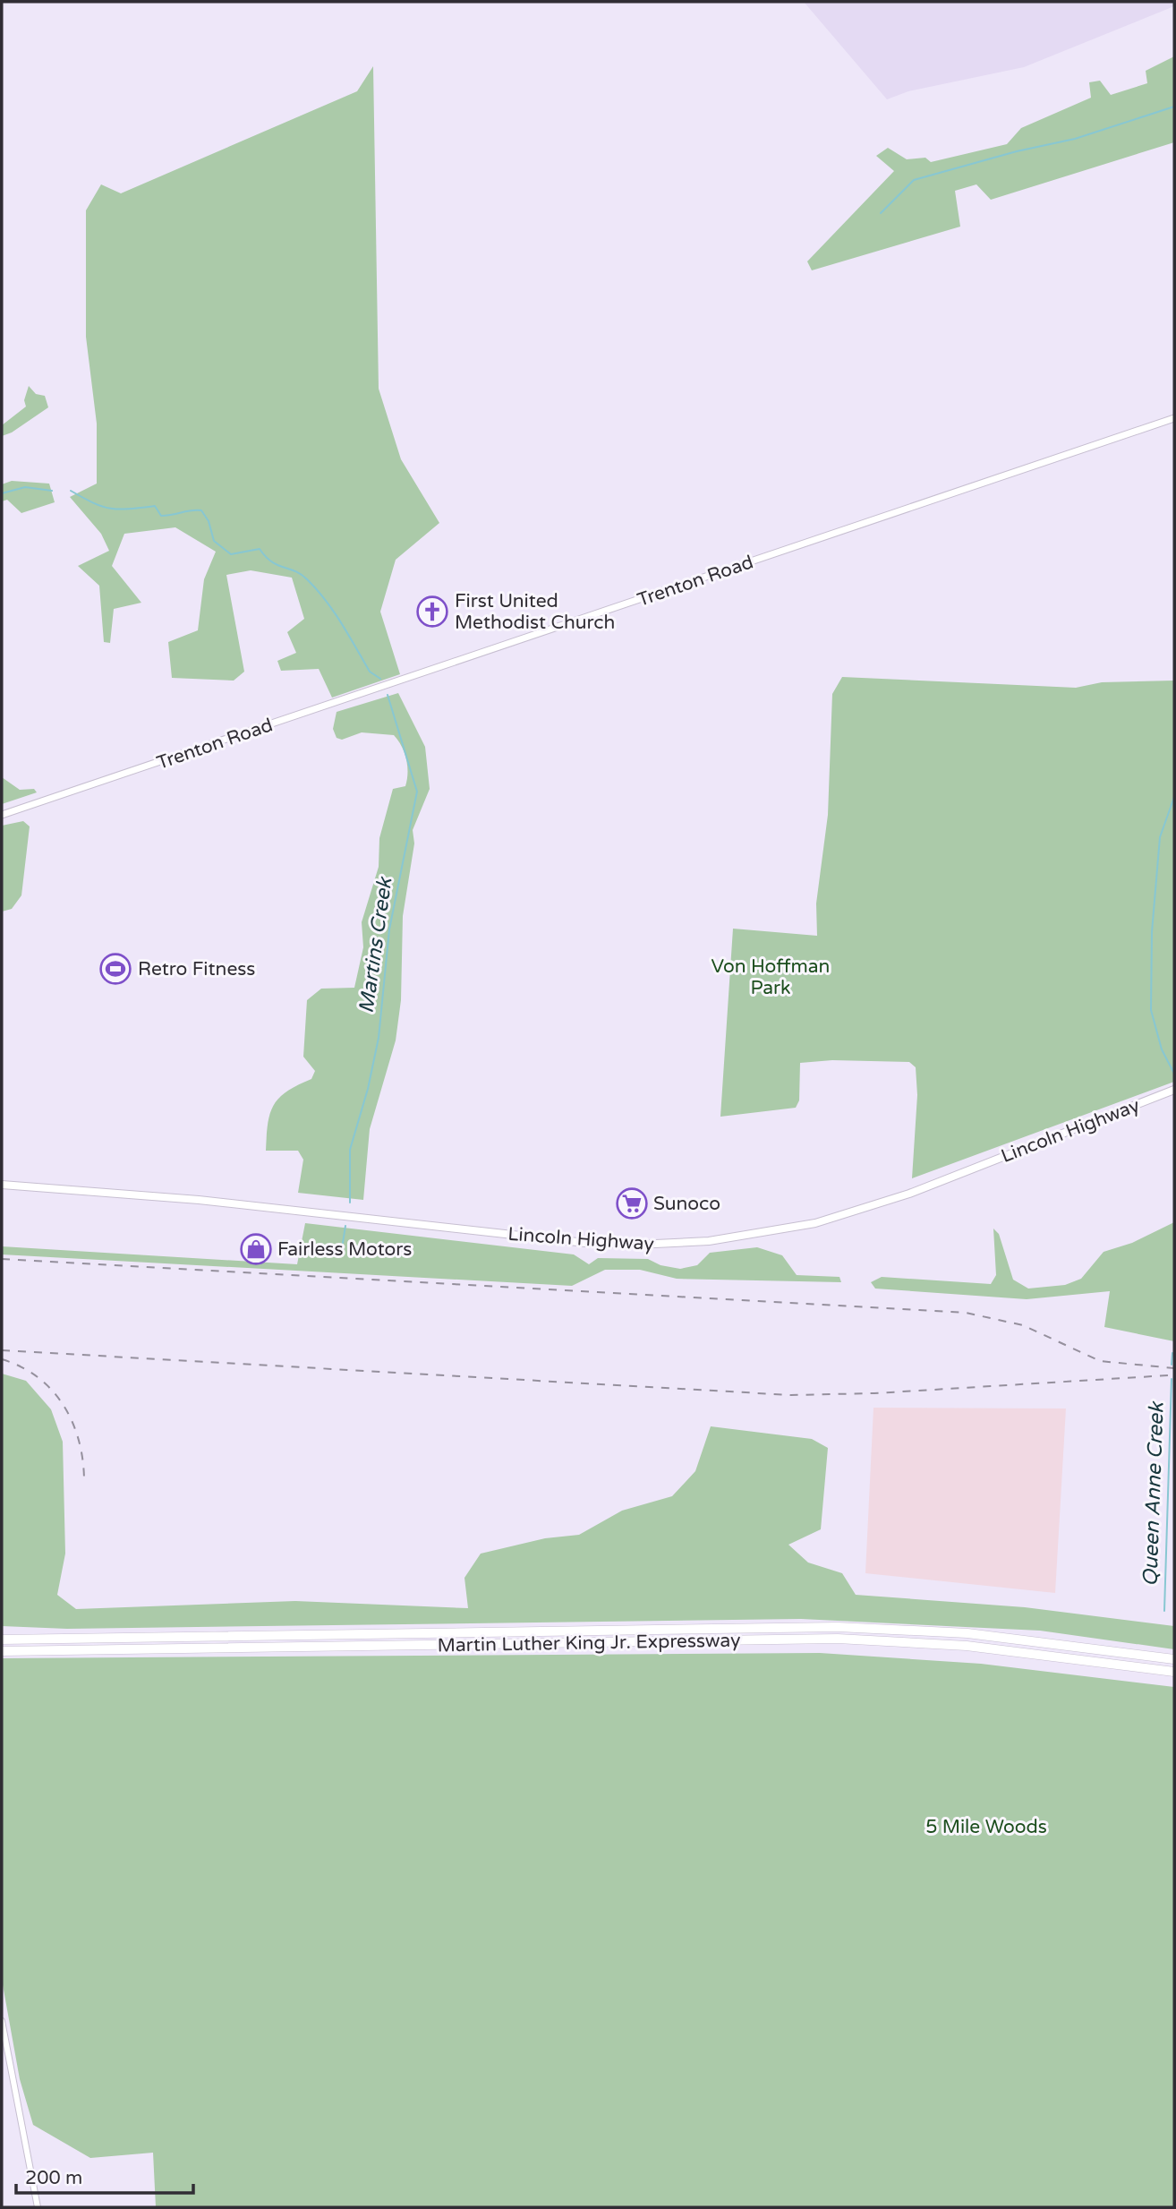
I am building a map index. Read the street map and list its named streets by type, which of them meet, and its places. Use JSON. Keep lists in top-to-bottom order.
{
  "streets": {
    "highway": ["Martin Luther King Jr. Expressway"],
    "main road": ["Trenton Road", "Lincoln Highway"]
  },
  "water": ["Martins Creek", "Queen Anne Creek"],
  "parks": ["Von Hoffman Park", "5 Mile Woods"],
  "places": {
    "church": ["First United Methodist Church"],
    "sports": ["Retro Fitness"],
    "supermarket": ["Sunoco"],
    "shop": ["Fairless Motors"]
  },
  "scale_bar": "200 m"
}
